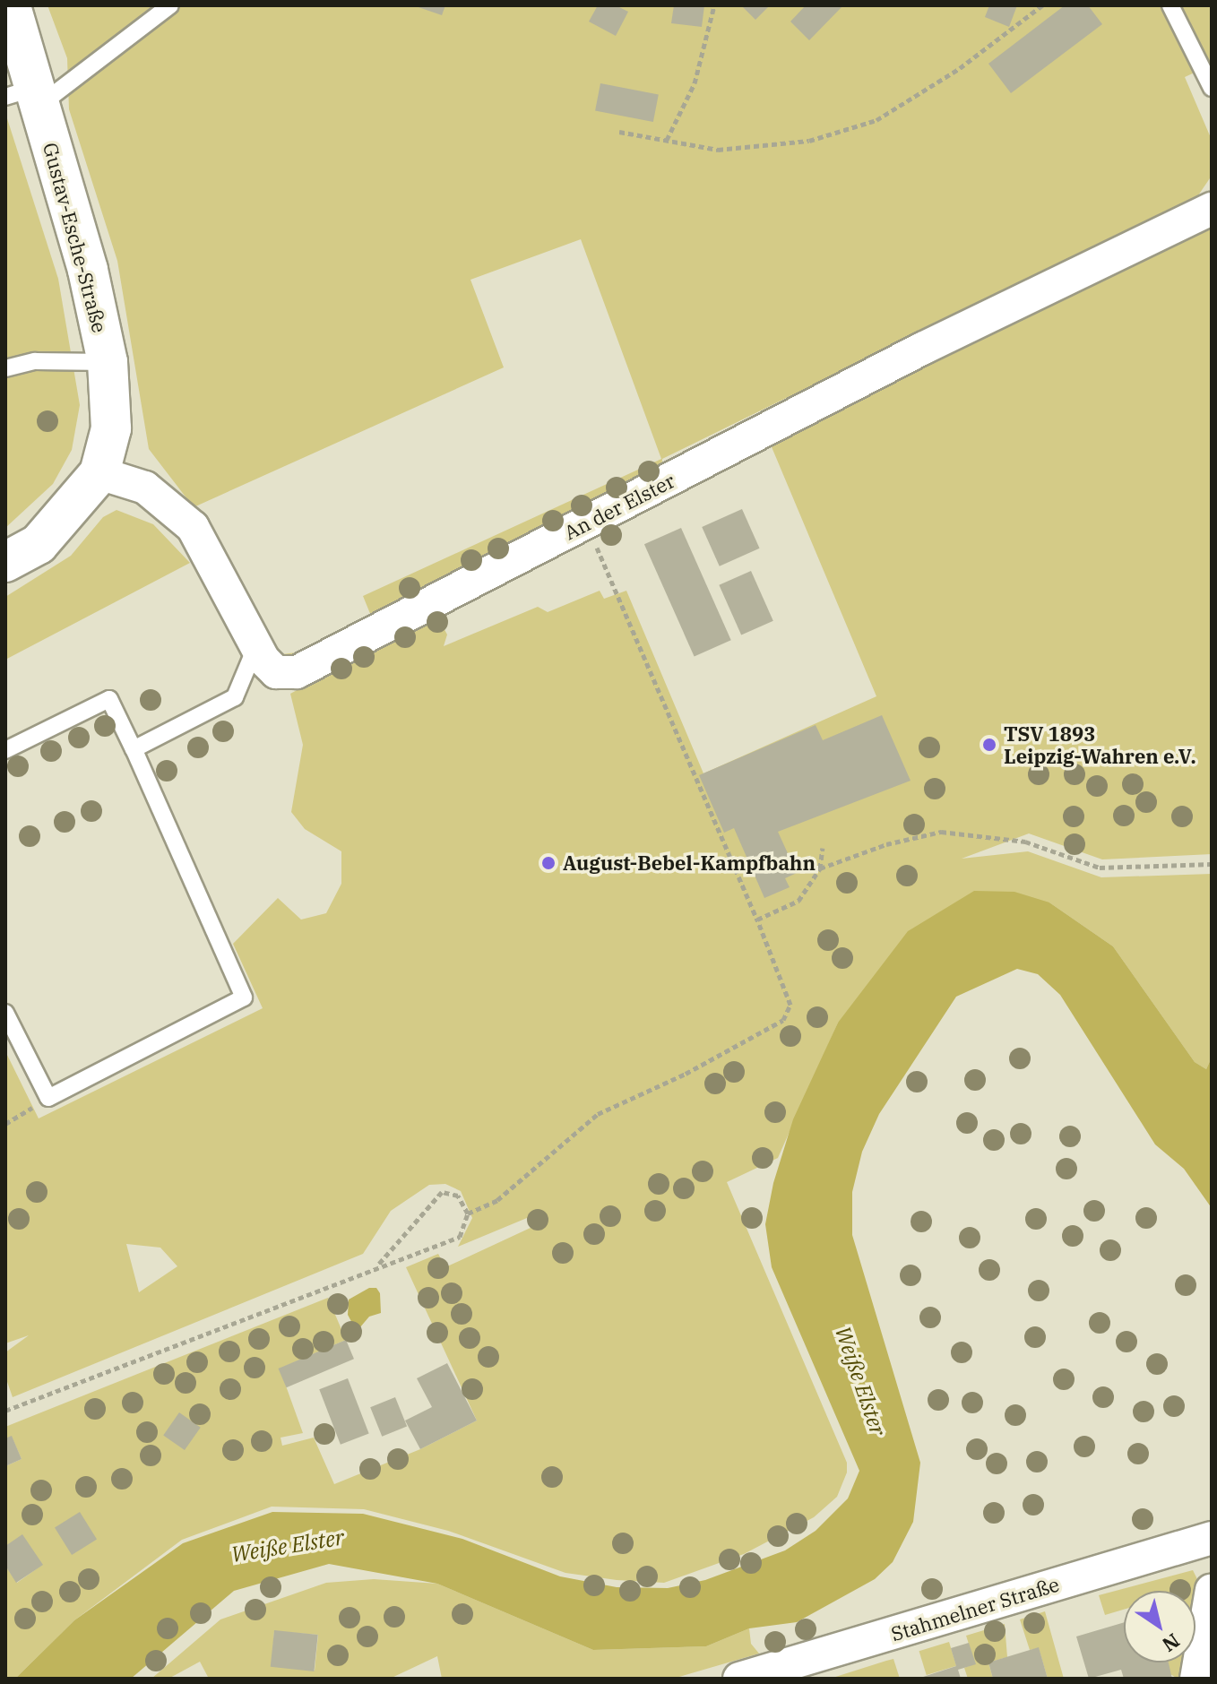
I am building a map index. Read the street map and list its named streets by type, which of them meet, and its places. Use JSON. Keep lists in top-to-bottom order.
{
  "streets": {
    "main road": ["Gustav-Esche-Straße"],
    "street": ["An der Elster", "Stahmelner Straße"]
  },
  "crossings": [
    ["Gustav-Esche-Straße", "An der Elster"]
  ],
  "water": ["Weiße Elster"],
  "places": ["TSV 1893 Leipzig-Wahren e.V.", "August-Bebel-Kampfbahn"],
  "north": "bottom right"
}
